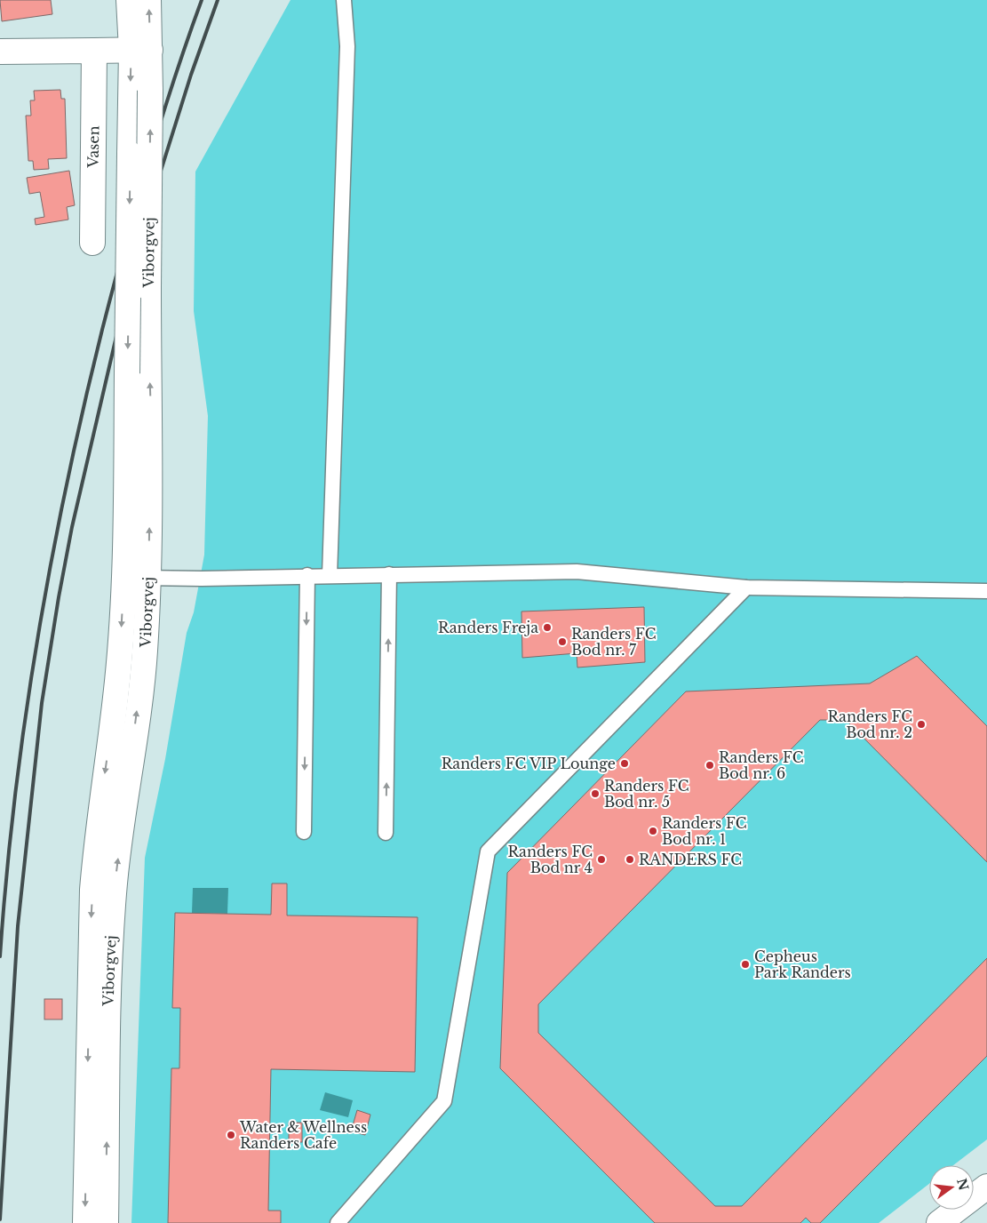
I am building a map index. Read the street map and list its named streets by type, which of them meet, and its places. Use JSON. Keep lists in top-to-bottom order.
{
  "streets": {
    "street": ["Vasen", "Viborgvej"]
  },
  "places": [
    "Randers Freja",
    "Randers FC Bod nr. 7",
    "Randers FC Bod nr. 2",
    "Randers FC VIP Lounge",
    "Randers FC Bod nr. 6",
    "Randers FC Bod nr. 5",
    "Randers FC Bod nr. 1",
    "Randers FC Bod nr 4",
    "RANDERS FC",
    "Cepheus Park Randers",
    "Water & Wellness Randers Cafe"
  ],
  "north": "right"
}
